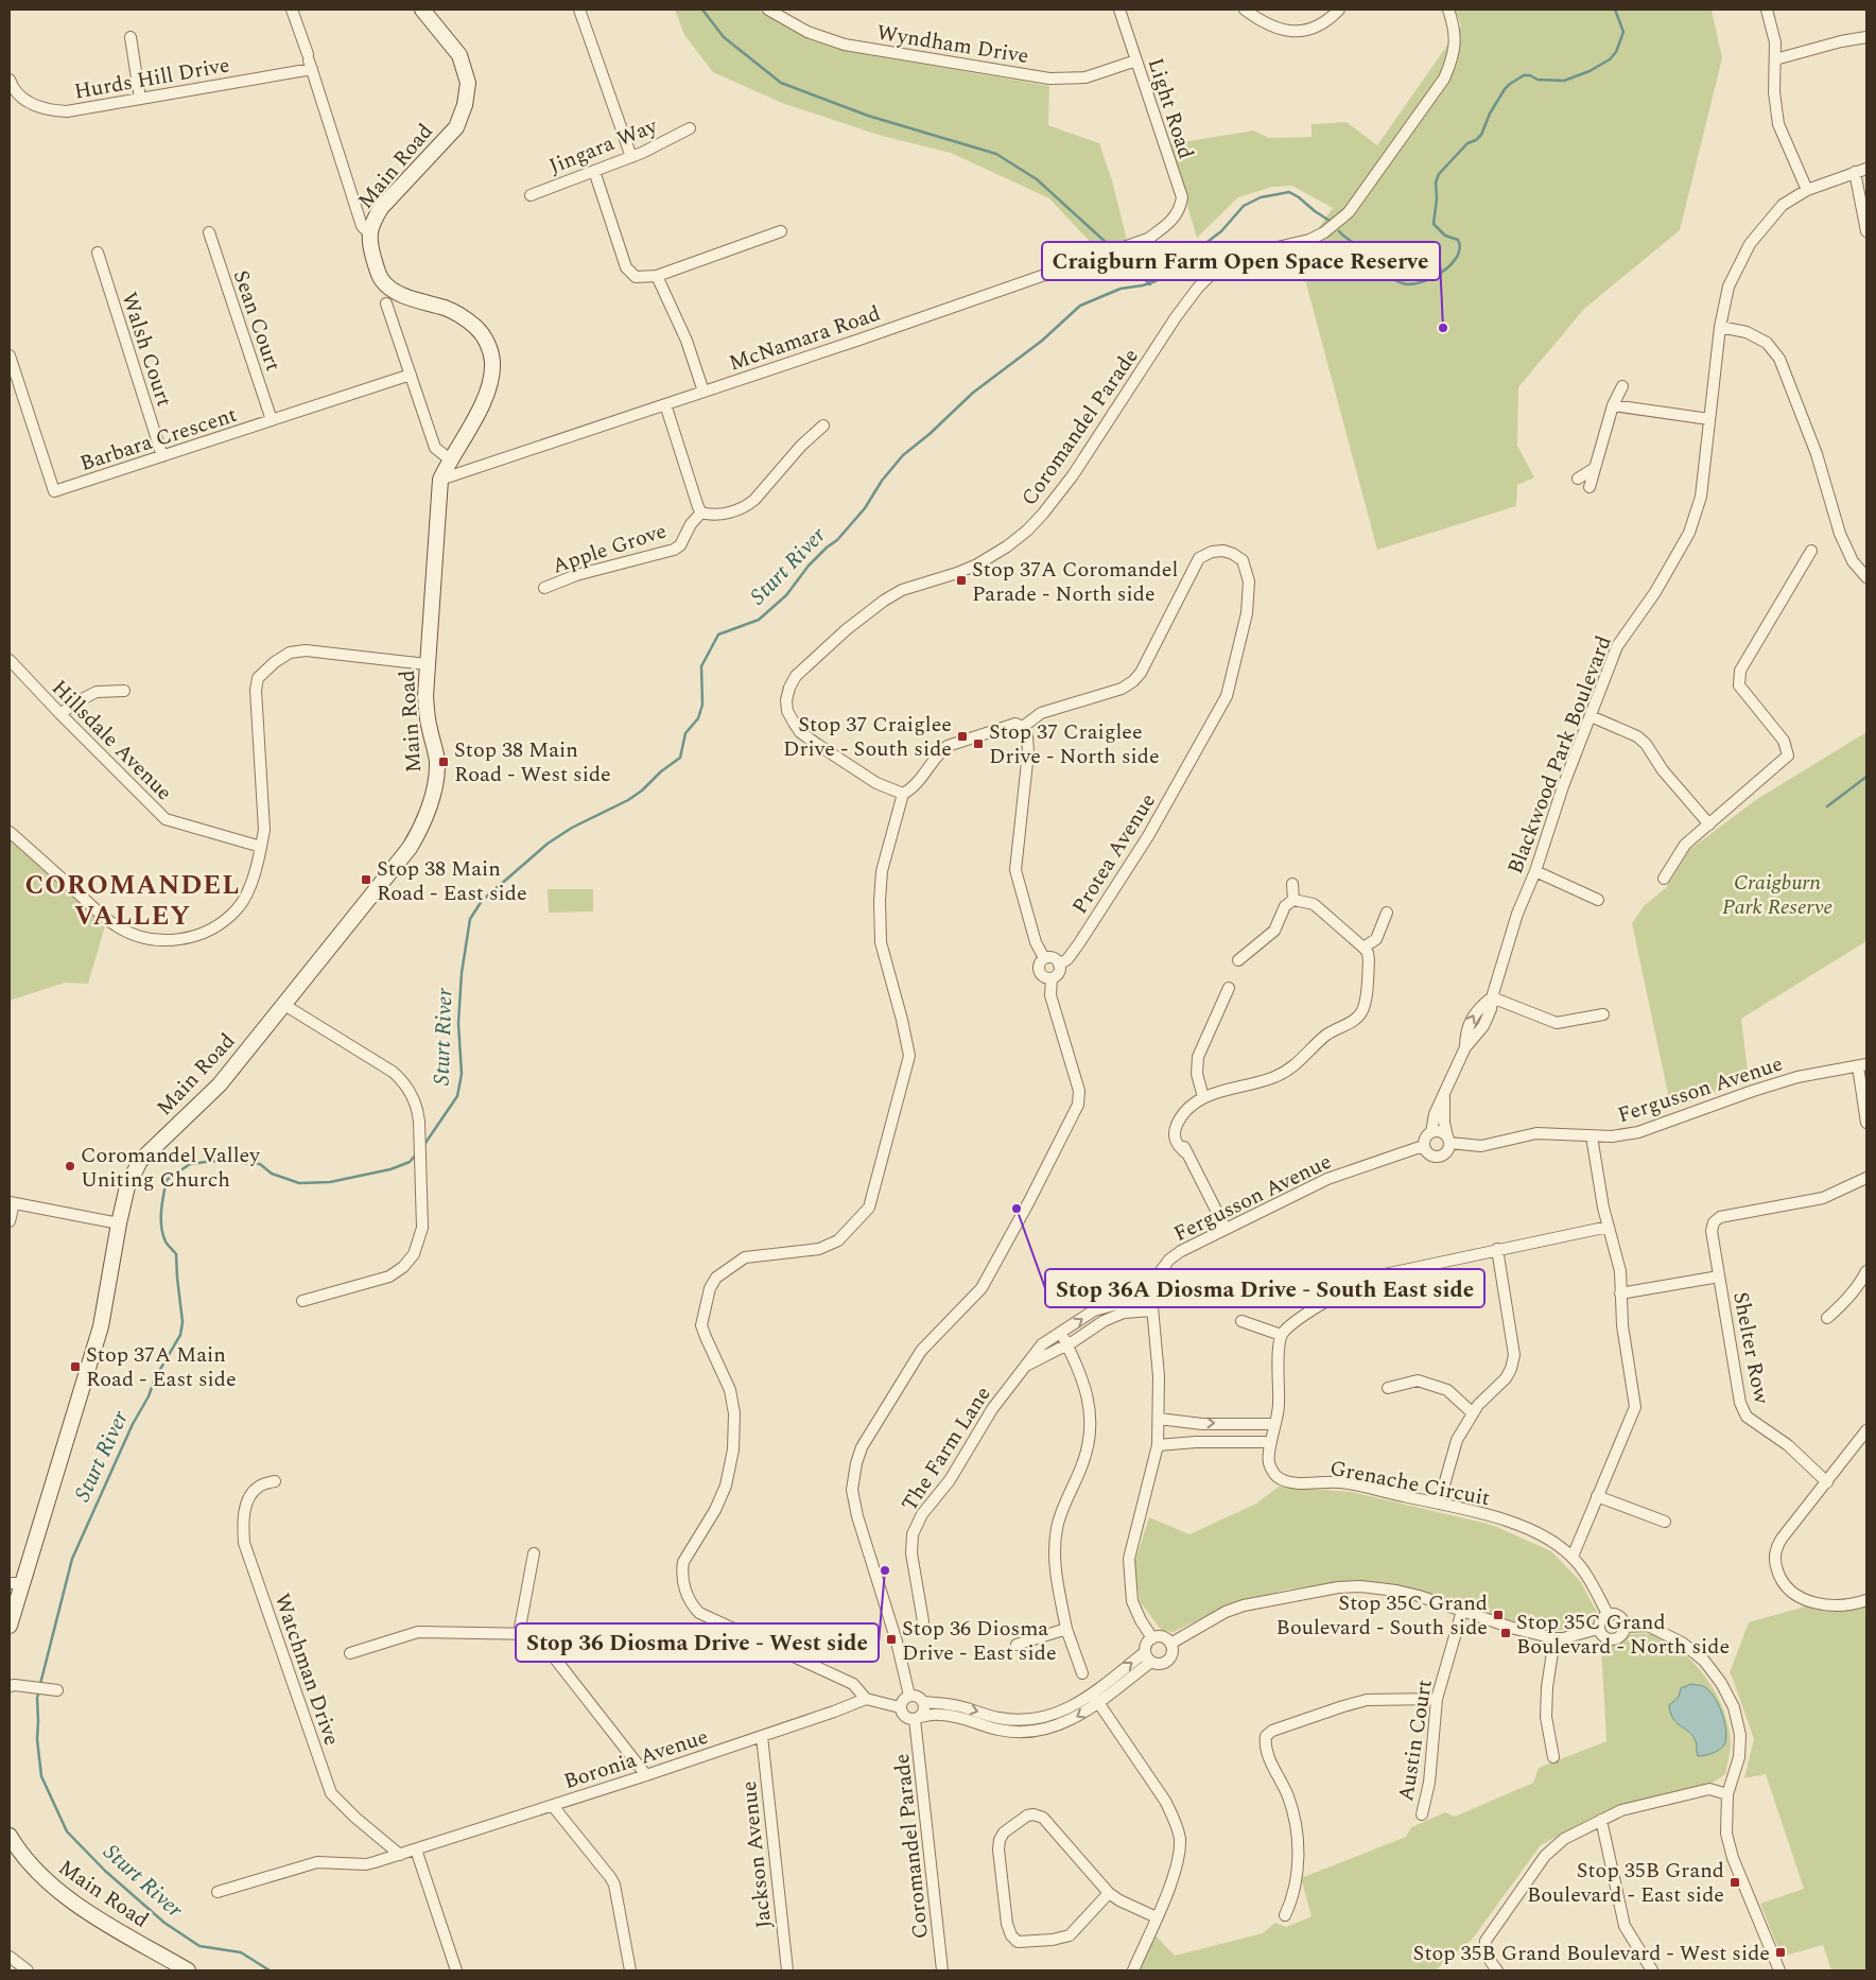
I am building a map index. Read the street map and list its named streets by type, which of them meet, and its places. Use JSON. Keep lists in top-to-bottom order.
{
  "streets": {
    "main road": ["Main Road"],
    "street": [
      "Wyndham Drive",
      "Hurds Hill Drive",
      "Light Road",
      "Jingara Way",
      "Sean Court",
      "McNamara Road",
      "Walsh Court",
      "Coromandel Parade",
      "Barbara Crescent",
      "Apple Grove",
      "Hillsdale Avenue",
      "Blackwood Park Boulevard",
      "Protea Avenue",
      "Fergusson Avenue",
      "Shelter Row",
      "The Farm Lane",
      "Grenache Circuit",
      "Watchman Drive",
      "Austin Court",
      "Boronia Avenue",
      "Jackson Avenue"
    ]
  },
  "crossings": [
    ["Wyndham Drive", "Light Road"],
    ["Light Road", "McNamara Road"],
    ["Main Road", "McNamara Road"],
    ["Sean Court", "Barbara Crescent"],
    ["Walsh Court", "Barbara Crescent"],
    ["Blackwood Park Boulevard", "Fergusson Avenue"],
    ["Fergusson Avenue", "The Farm Lane"],
    ["Watchman Drive", "Boronia Avenue"],
    ["Boronia Avenue", "Jackson Avenue"]
  ],
  "districts": ["COROMANDEL VALLEY"],
  "water": ["Sturt River"],
  "parks": ["Craigburn Park Reserve"],
  "places": {
    "other": [
      "Craigburn Farm Open Space Reserve",
      "Coromandel Valley Uniting Church",
      "Stop 36A Diosma Drive - South East side",
      "Stop 36 Diosma Drive - West side"
    ],
    "transit": [
      "Stop 37A Coromandel Parade - North side",
      "Stop 37 Craiglee Drive - South side",
      "Stop 37 Craiglee Drive - North side",
      "Stop 38 Main Road - West side",
      "Stop 38 Main Road - East side",
      "Stop 37A Main Road - East side",
      "Stop 35C Grand Boulevard - South side",
      "Stop 35C Grand Boulevard - North side",
      "Stop 36 Diosma Drive - East side",
      "Stop 35B Grand Boulevard - East side",
      "Stop 35B Grand Boulevard - West side"
    ]
  }
}
